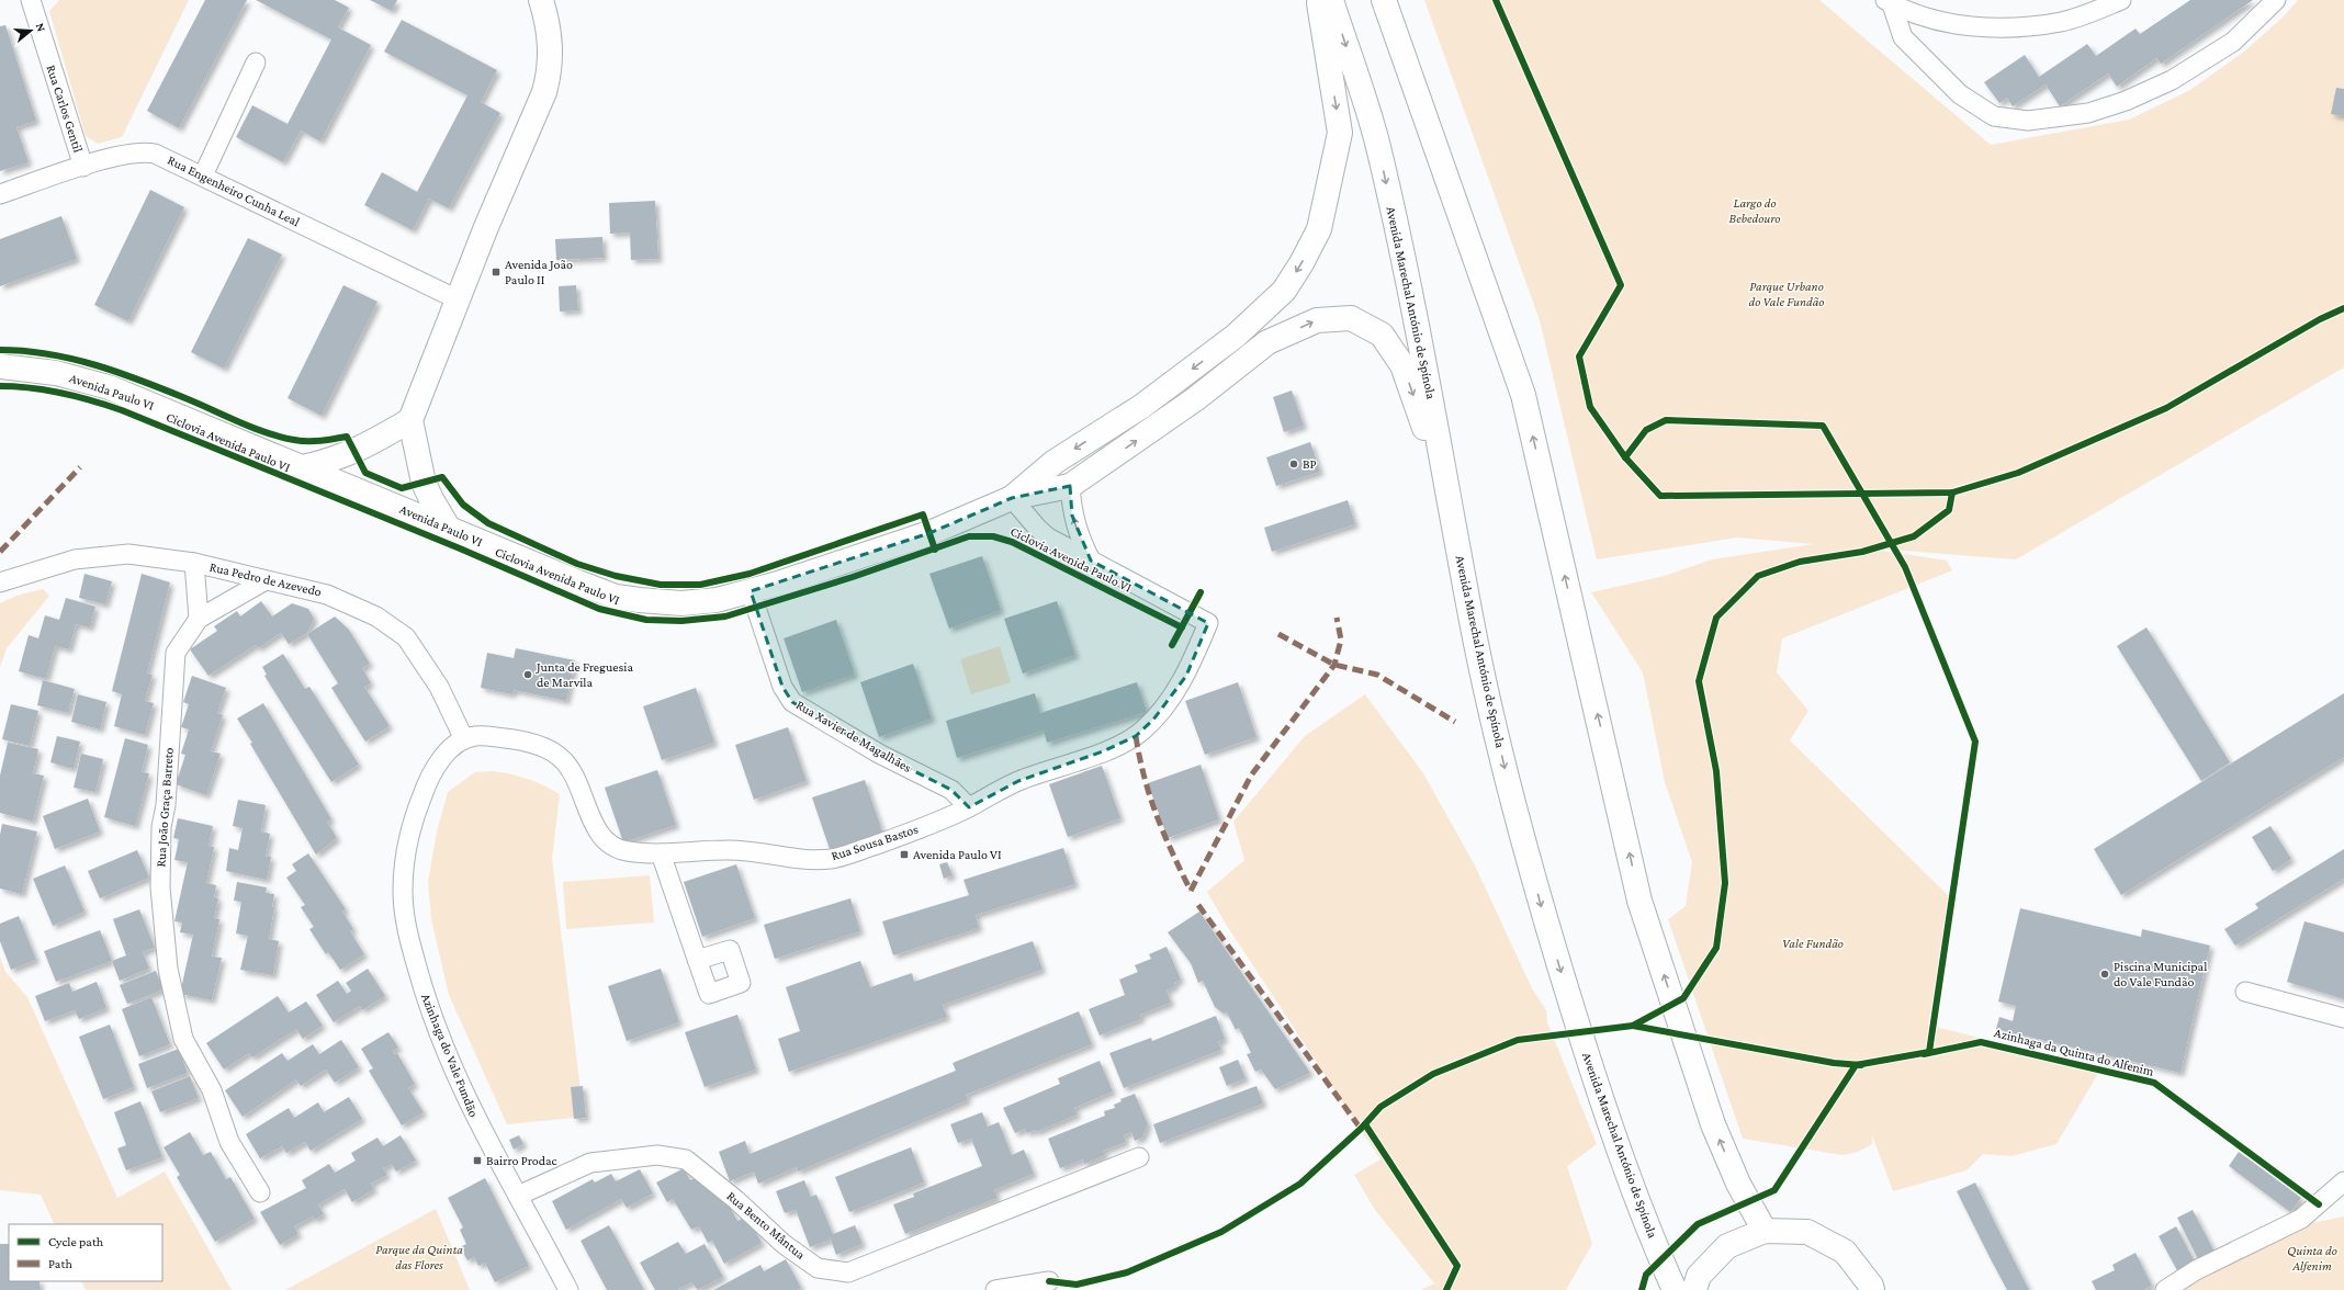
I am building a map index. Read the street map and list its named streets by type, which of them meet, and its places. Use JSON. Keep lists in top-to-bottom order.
{
  "streets": {
    "main road": ["Avenida Marechal António de Spínola", "Avenida Paulo VI"],
    "street": [
      "Rua Carlos Gentil",
      "Rua Engenheiro Cunha Leal",
      "Rua Pedro de Azevedo",
      "Rua Xavier de Magalhães",
      "Rua João Graça Barreto",
      "Rua Sousa Bastos",
      "Azinhaga do Vale Fundão",
      "Rua Bento Mântua"
    ],
    "cycle path": ["Ciclovia Avenida Paulo VI", "Azinhaga da Quinta do Alfenim"]
  },
  "crossings": [
    ["Rua Carlos Gentil", "Rua Engenheiro Cunha Leal"],
    ["Avenida Paulo VI", "Rua Xavier de Magalhães"],
    ["Rua Pedro de Azevedo", "Rua João Graça Barreto"],
    ["Rua Pedro de Azevedo", "Rua Sousa Bastos"],
    ["Rua Pedro de Azevedo", "Azinhaga do Vale Fundão"],
    ["Rua Xavier de Magalhães", "Rua Sousa Bastos"],
    ["Rua Sousa Bastos", "Azinhaga do Vale Fundão"],
    ["Azinhaga do Vale Fundão", "Rua Bento Mântua"]
  ],
  "parks": [
    "Largo do Bebedouro",
    "Parque Urbano do Vale Fundão",
    "Vale Fundão",
    "Parque da Quinta das Flores",
    "Quinta do Alfenim"
  ],
  "places": {
    "transit": ["Avenida João Paulo II", "Avenida Paulo VI", "Bairro Prodac"],
    "other": ["BP", "Junta de Freguesia de Marvila", "Piscina Municipal do Vale Fundão"]
  },
  "legend": ["Cycle path", "Path"],
  "north": "right"
}
